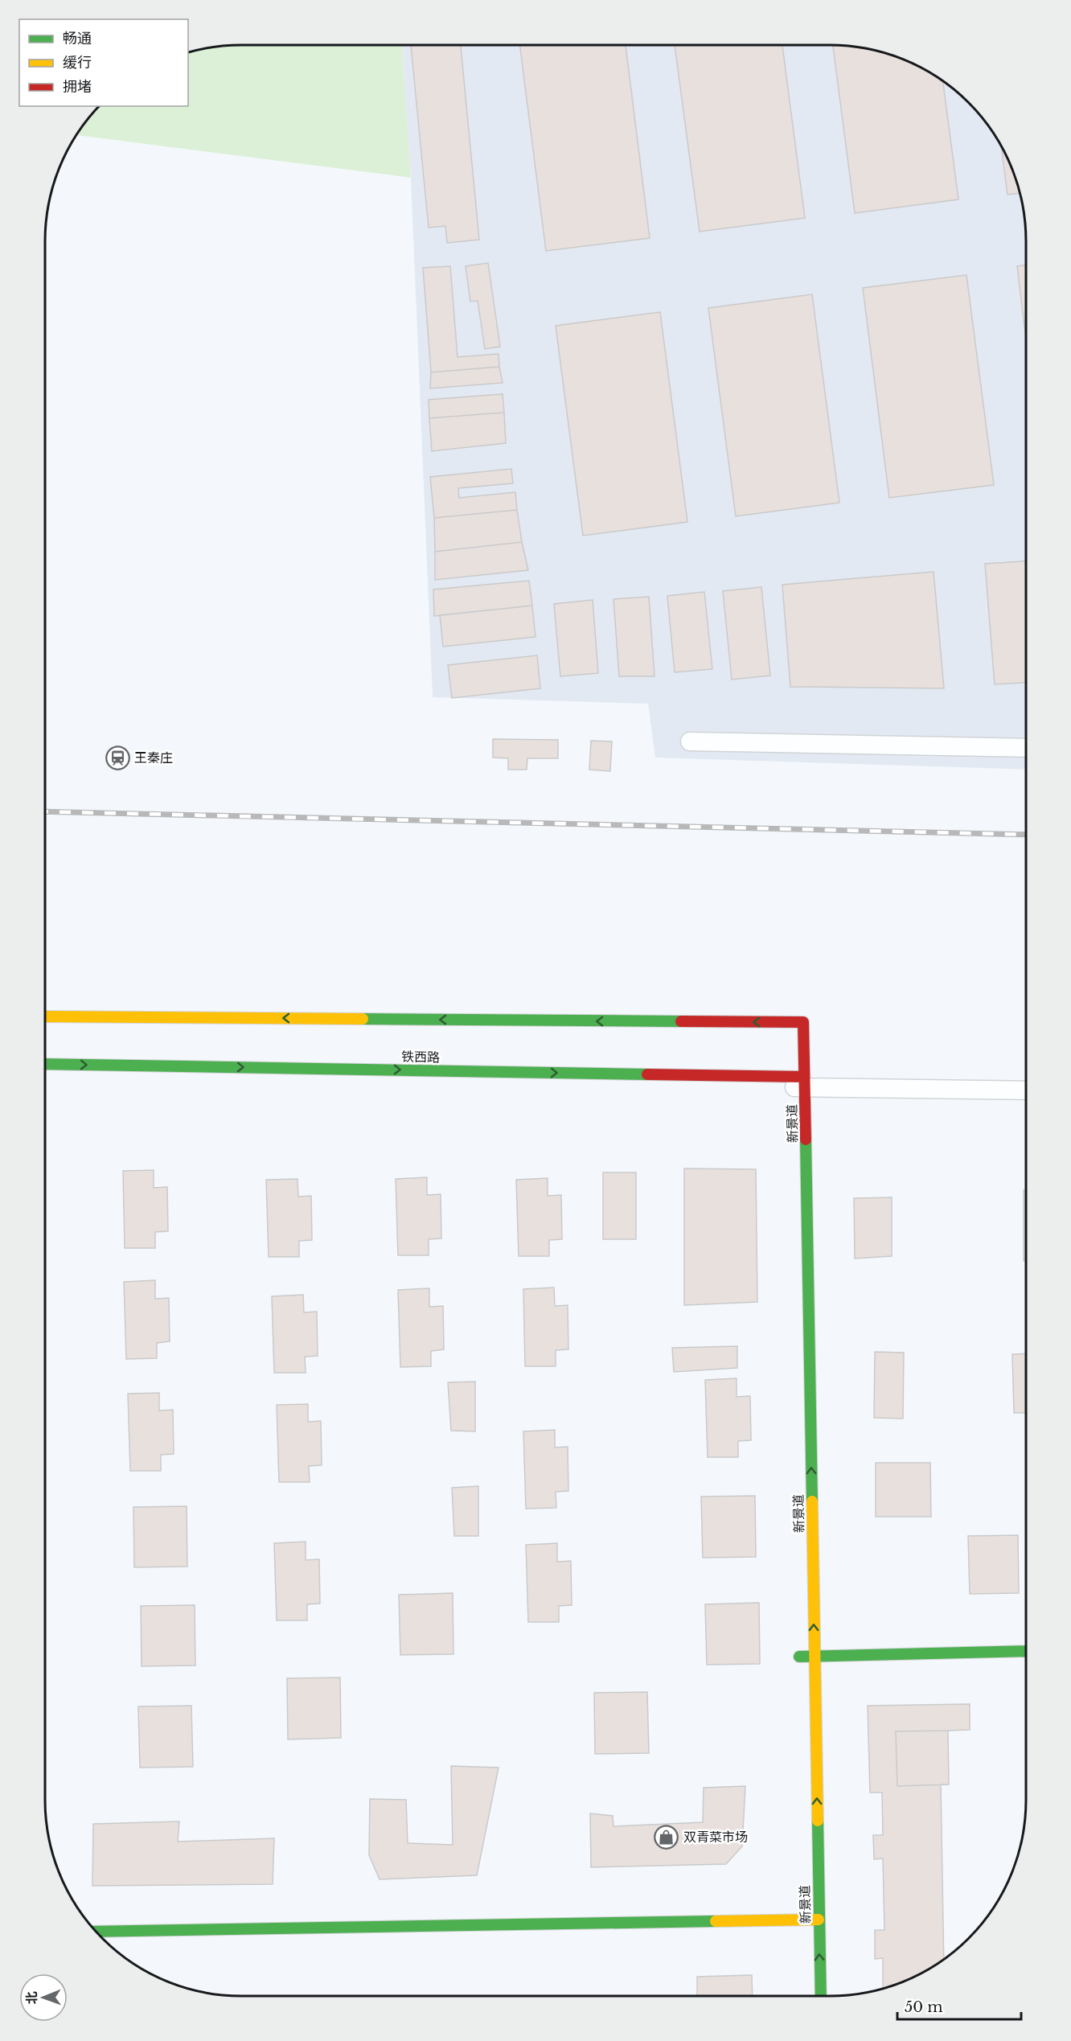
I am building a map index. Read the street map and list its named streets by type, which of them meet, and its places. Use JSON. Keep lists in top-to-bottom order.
{
  "streets": {
    "street": ["铁西路", "新景道"]
  },
  "crossings": [
    ["铁西路", "新景道"]
  ],
  "one_way": ["铁西路"],
  "places": {
    "station": ["王秦庄"],
    "shop": ["双青菜市场"]
  },
  "legend": ["畅通", "缓行", "拥堵"],
  "scale_bar": "50 m",
  "north": "left"
}
